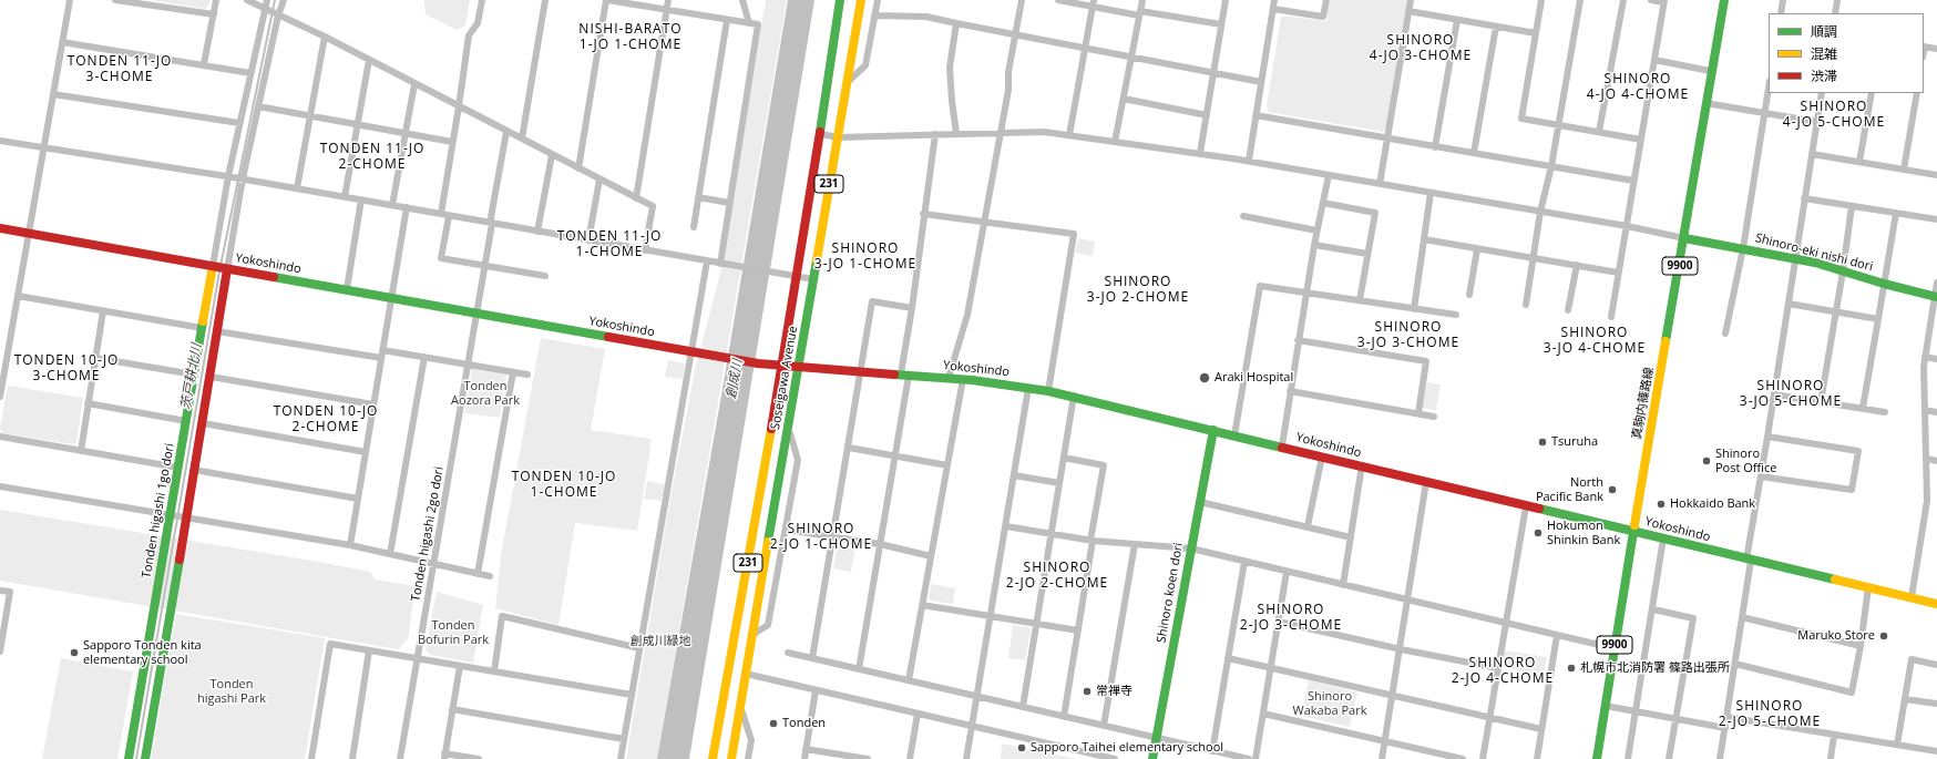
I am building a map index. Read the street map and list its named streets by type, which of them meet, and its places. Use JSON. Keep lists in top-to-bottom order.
{
  "streets": {
    "main road": [
      "231",
      "Shinoro-eki nishi dori",
      "Yokoshindo",
      "9900",
      "Soseigawa Avenue",
      "真駒内篠路線",
      "Tonden higashi 1go dori",
      "Shinoro koen dori"
    ],
    "street": ["Tonden higashi 2go dori"]
  },
  "crossings": [
    ["Shinoro-eki nishi dori", "真駒内篠路線"],
    ["Yokoshindo", "Soseigawa Avenue"],
    ["Yokoshindo", "真駒内篠路線"],
    ["Yokoshindo", "Tonden higashi 1go dori"],
    ["Yokoshindo", "Tonden higashi 2go dori"],
    ["Yokoshindo", "Shinoro koen dori"]
  ],
  "districts": [
    "NISHI-BARATO 1-JO 1-CHOME",
    "SHINORO 4-JO 3-CHOME",
    "TONDEN 11-JO 3-CHOME",
    "SHINORO 4-JO 4-CHOME",
    "SHINORO 4-JO 5-CHOME",
    "TONDEN 11-JO 2-CHOME",
    "TONDEN 11-JO 1-CHOME",
    "SHINORO 3-JO 1-CHOME",
    "SHINORO 3-JO 2-CHOME",
    "SHINORO 3-JO 3-CHOME",
    "SHINORO 3-JO 4-CHOME",
    "TONDEN 10-JO 3-CHOME",
    "SHINORO 3-JO 5-CHOME",
    "TONDEN 10-JO 2-CHOME",
    "TONDEN 10-JO 1-CHOME",
    "SHINORO 2-JO 1-CHOME",
    "SHINORO 2-JO 2-CHOME",
    "SHINORO 2-JO 3-CHOME",
    "SHINORO 2-JO 4-CHOME",
    "SHINORO 2-JO 5-CHOME"
  ],
  "water": ["茨戸耕北川", "創成川"],
  "parks": [
    "Tonden Aozora Park",
    "Tonden Bofurin Park",
    "創成川緑地",
    "Tonden higashi Park",
    "Shinoro Wakaba Park"
  ],
  "places": [
    "Araki Hospital",
    "Tsuruha",
    "Shinoro Post Office",
    "North Pacific Bank",
    "Hokkaido Bank",
    "Hokumon Shinkin Bank",
    "Maruko Store",
    "Sapporo Tonden kita elementary school",
    "札幌市北消防署 篠路出張所",
    "常禅寺",
    "Tonden",
    "Sapporo Taihei elementary school"
  ],
  "legend": ["順調", "混雑", "渋滞"]
}
